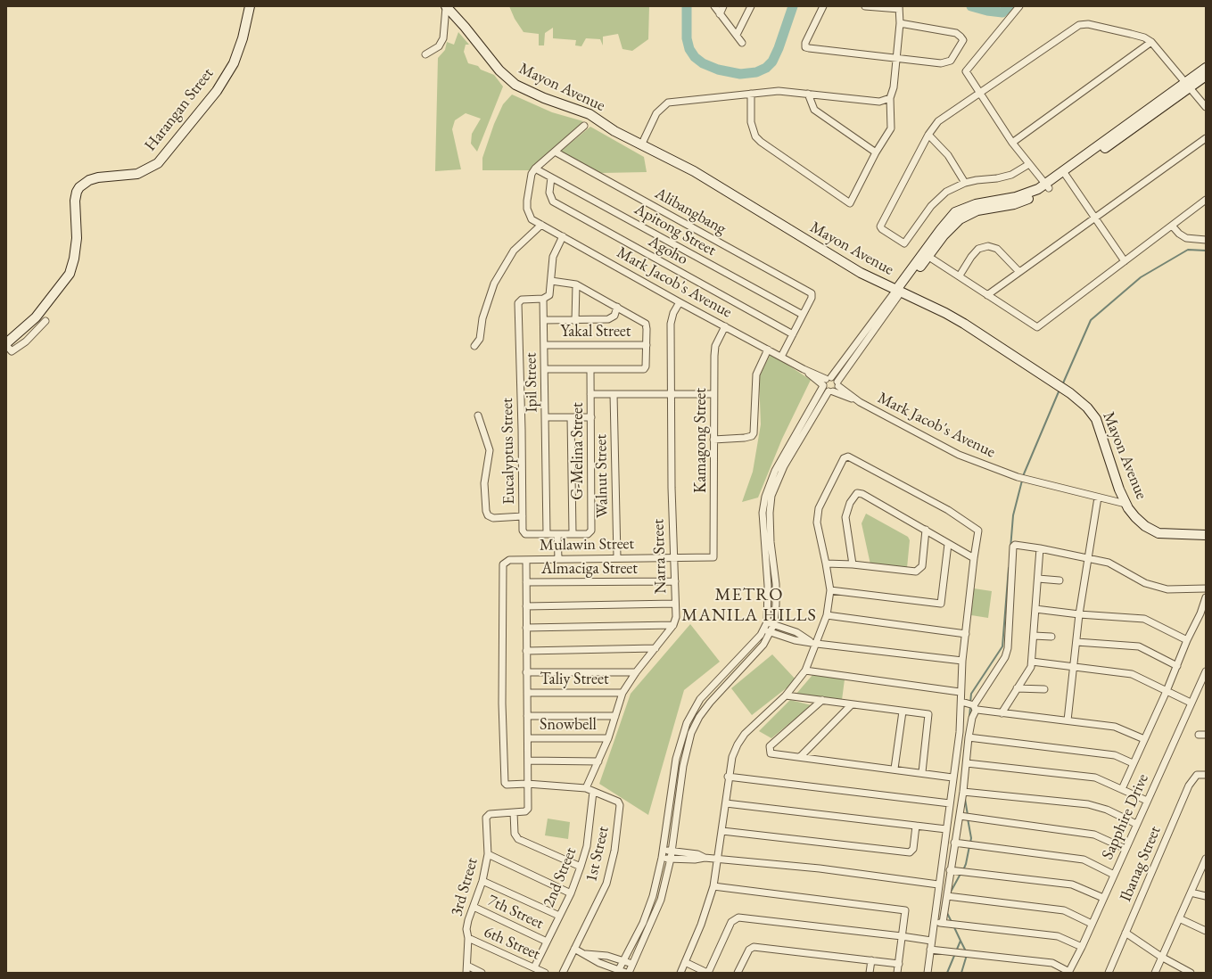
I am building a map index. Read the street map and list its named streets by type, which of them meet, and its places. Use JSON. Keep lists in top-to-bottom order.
{
  "streets": {
    "main road": ["Mayon Avenue", "Harangan Street"],
    "street": [
      "Alibangbang",
      "Apitong Street",
      "Agoho",
      "Mark Jacob's Avenue",
      "Yakal Street",
      "Ipil Street",
      "Kamagong Street",
      "Eucalyptus Street",
      "G-Melina Street",
      "Walnut Street",
      "Mulawin Street",
      "Narra Street",
      "Almaciga Street",
      "Taliy Street",
      "Snowbell",
      "Sapphire Drive",
      "1st Street",
      "Ibanag Street",
      "2nd Street",
      "3rd Street",
      "7th Street",
      "6th Street"
    ]
  },
  "crossings": [
    ["Mayon Avenue", "Mark Jacob's Avenue"],
    ["Alibangbang", "Apitong Street"],
    ["Apitong Street", "Agoho"],
    ["Apitong Street", "Mark Jacob's Avenue"],
    ["Mark Jacob's Avenue", "Kamagong Street"],
    ["Mark Jacob's Avenue", "Narra Street"],
    ["Yakal Street", "Ipil Street"],
    ["Ipil Street", "Eucalyptus Street"],
    ["Kamagong Street", "Mulawin Street"],
    ["Eucalyptus Street", "G-Melina Street"],
    ["Walnut Street", "Mulawin Street"],
    ["Mulawin Street", "Narra Street"],
    ["Narra Street", "Almaciga Street"],
    ["1st Street", "2nd Street"],
    ["2nd Street", "7th Street"],
    ["2nd Street", "6th Street"],
    ["3rd Street", "7th Street"],
    ["3rd Street", "6th Street"]
  ],
  "districts": ["METRO MANILA HILLS"]
}
